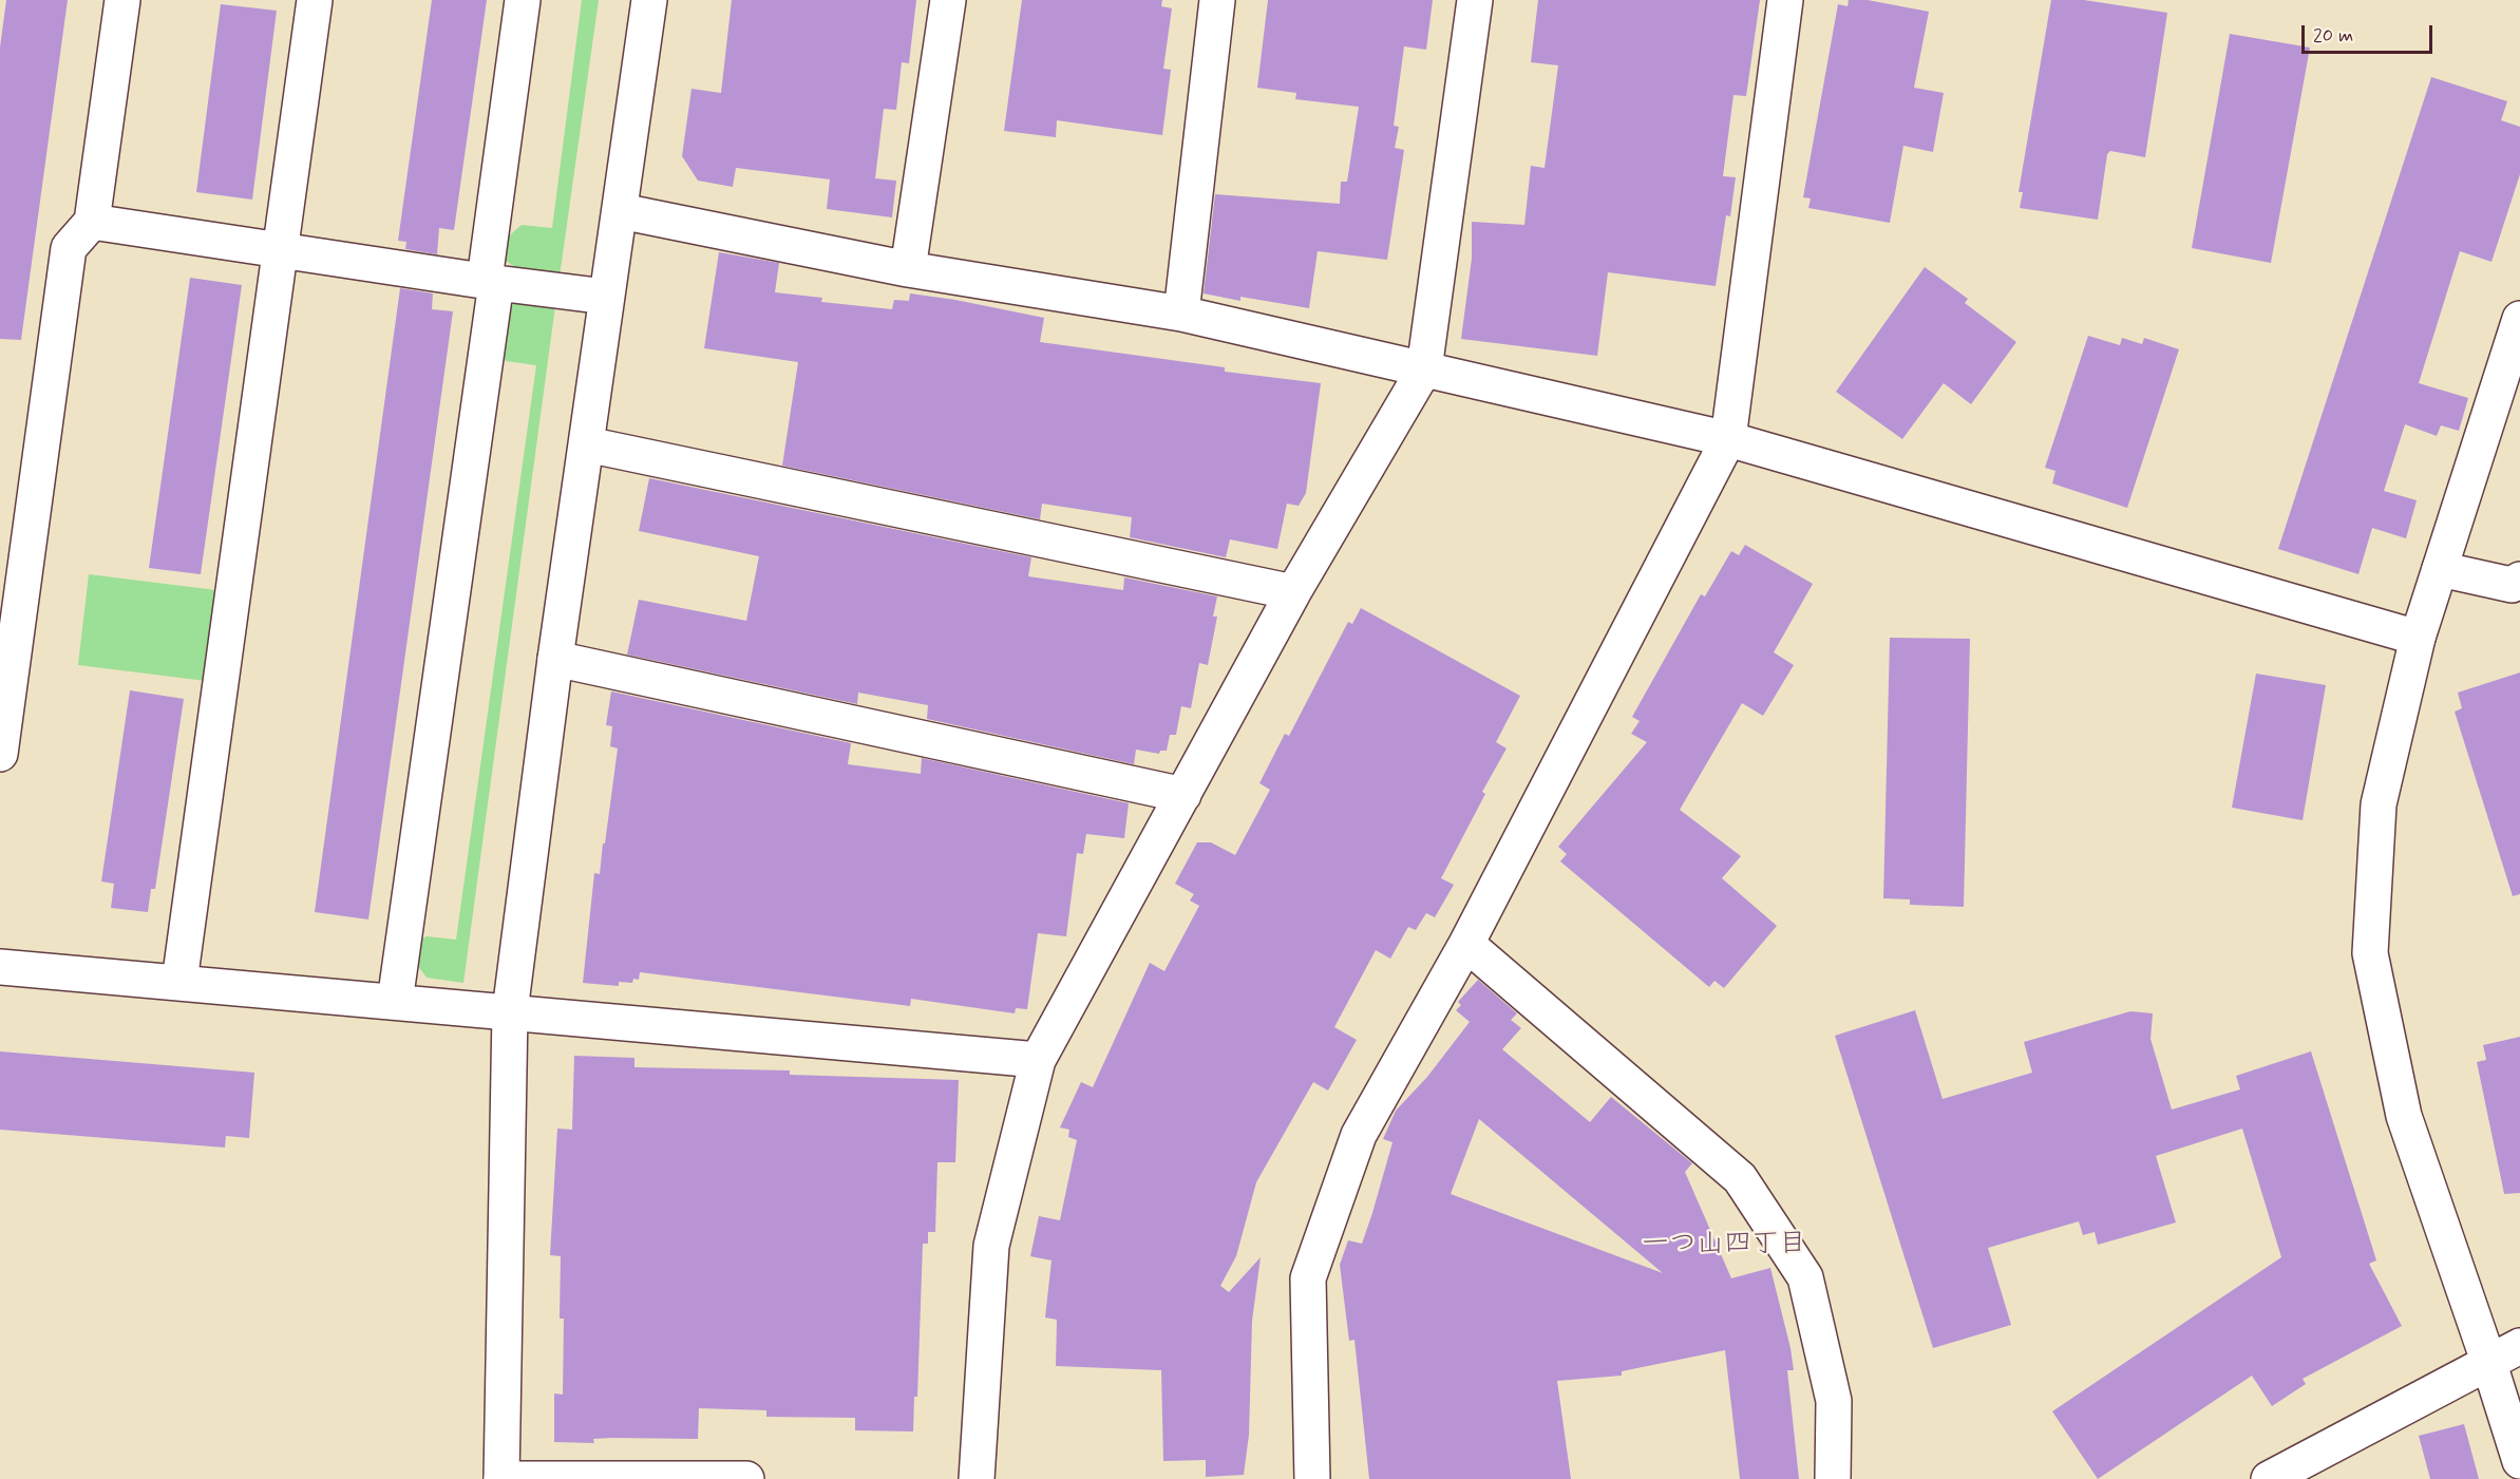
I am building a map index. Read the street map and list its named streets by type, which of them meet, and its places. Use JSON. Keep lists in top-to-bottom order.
{
  "districts": ["一つ山四丁目"],
  "scale_bar": "20 m"
}
